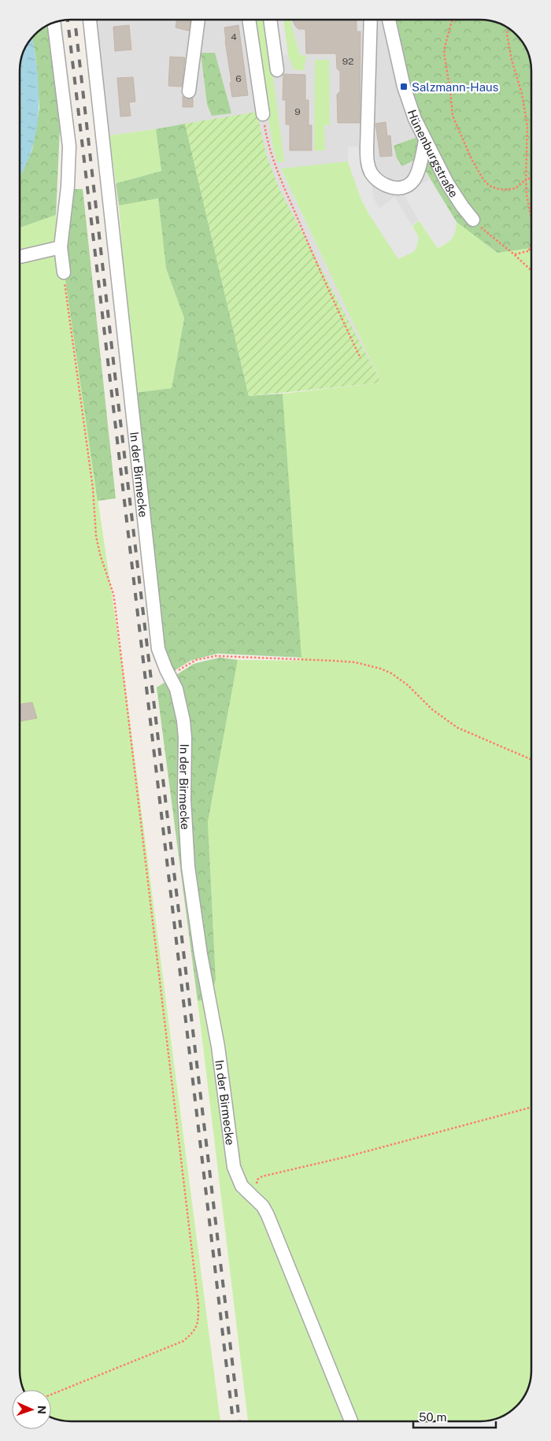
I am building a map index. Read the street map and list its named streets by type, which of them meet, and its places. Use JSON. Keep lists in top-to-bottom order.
{
  "streets": {
    "street": ["Hünenburgstraße", "In der Birmecke"]
  },
  "places": {
    "transit": ["Salzmann-Haus"]
  },
  "house_numbers": [
    "4",
    "92",
    "6",
    "9"
  ],
  "scale_bar": "50 m",
  "north": "right"
}
